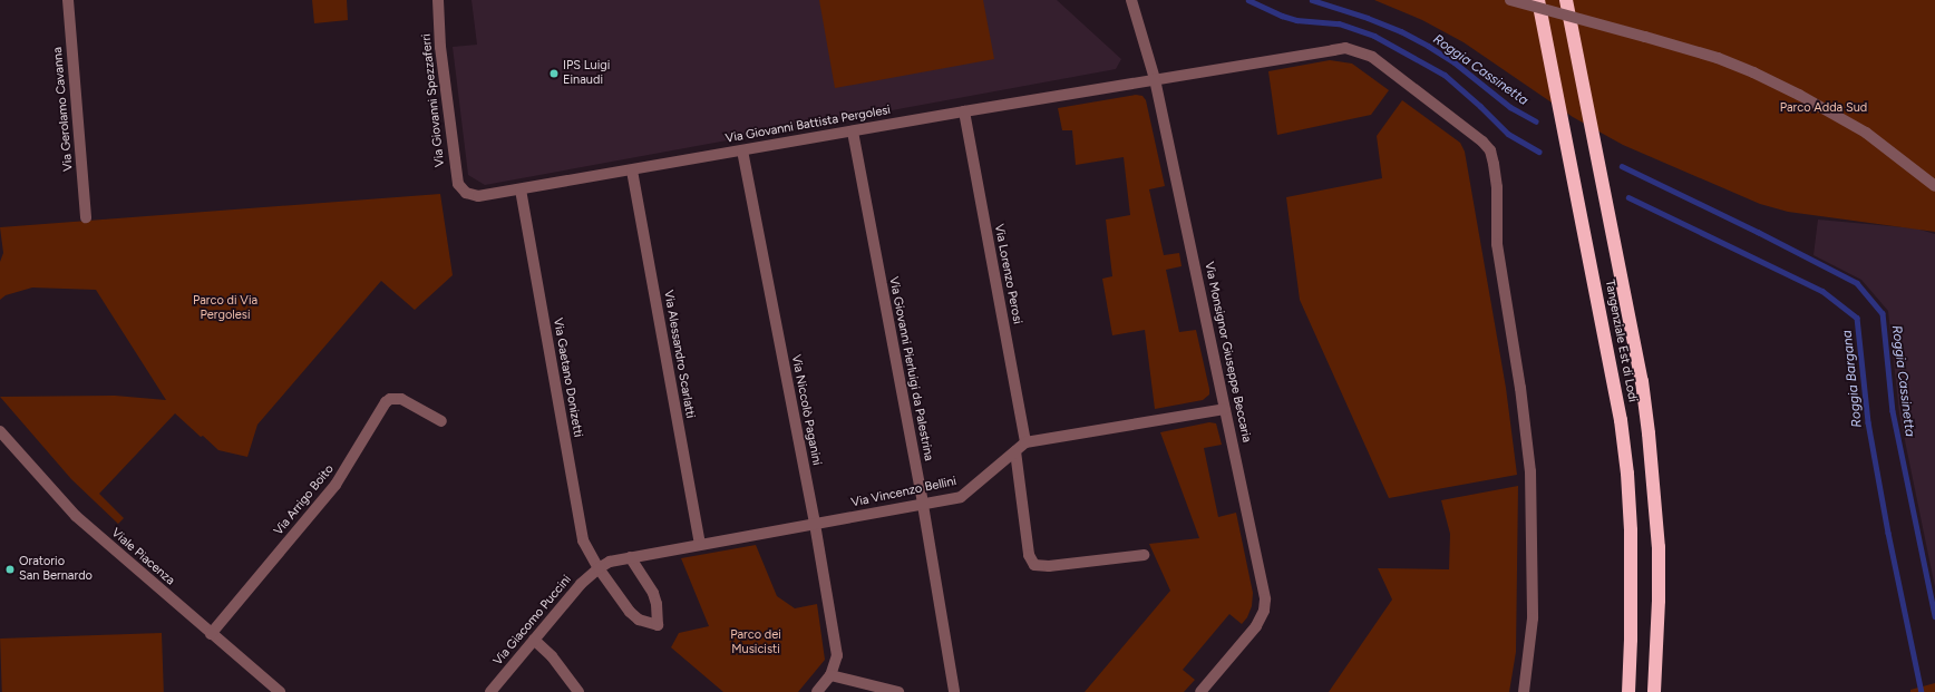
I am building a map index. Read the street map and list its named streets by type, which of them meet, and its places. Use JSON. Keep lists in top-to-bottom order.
{
  "streets": {
    "highway": ["Tangenziale Est di Lodi"],
    "street": [
      "Via Giovanni Spezzaferri",
      "Via Gerolamo Cavanna",
      "Via Giovanni Battista Pergolesi",
      "Via Lorenzo Perosi",
      "Via Monsignor Giuseppe Beccaria",
      "Via Alessandro Scarlatti",
      "Via Giovanni Pierluigi da Palestrina",
      "Via Gaetano Donizetti",
      "Via Niccolò Paganini",
      "Via Vincenzo Bellini",
      "Via Arrigo Boito",
      "Viale Piacenza",
      "Via Giacomo Puccini"
    ]
  },
  "crossings": [
    ["Via Giovanni Spezzaferri", "Via Giovanni Battista Pergolesi"],
    ["Via Giovanni Battista Pergolesi", "Via Lorenzo Perosi"],
    ["Via Giovanni Battista Pergolesi", "Via Monsignor Giuseppe Beccaria"],
    ["Via Giovanni Battista Pergolesi", "Via Alessandro Scarlatti"],
    ["Via Giovanni Battista Pergolesi", "Via Giovanni Pierluigi da Palestrina"],
    ["Via Giovanni Battista Pergolesi", "Via Gaetano Donizetti"],
    ["Via Giovanni Battista Pergolesi", "Via Niccolò Paganini"],
    ["Via Lorenzo Perosi", "Via Vincenzo Bellini"],
    ["Via Monsignor Giuseppe Beccaria", "Via Vincenzo Bellini"],
    ["Via Alessandro Scarlatti", "Via Vincenzo Bellini"],
    ["Via Giovanni Pierluigi da Palestrina", "Via Vincenzo Bellini"],
    ["Via Gaetano Donizetti", "Via Vincenzo Bellini"],
    ["Via Gaetano Donizetti", "Via Giacomo Puccini"],
    ["Via Niccolò Paganini", "Via Vincenzo Bellini"],
    ["Via Vincenzo Bellini", "Via Giacomo Puccini"],
    ["Via Arrigo Boito", "Viale Piacenza"]
  ],
  "water": ["Roggia Cassinetta", "Roggia Bargana"],
  "parks": ["Parco Adda Sud", "Parco di Via Pergolesi", "Parco dei Musicisti"],
  "places": ["IPS Luigi Einaudi", "Oratorio San Bernardo"]
}
